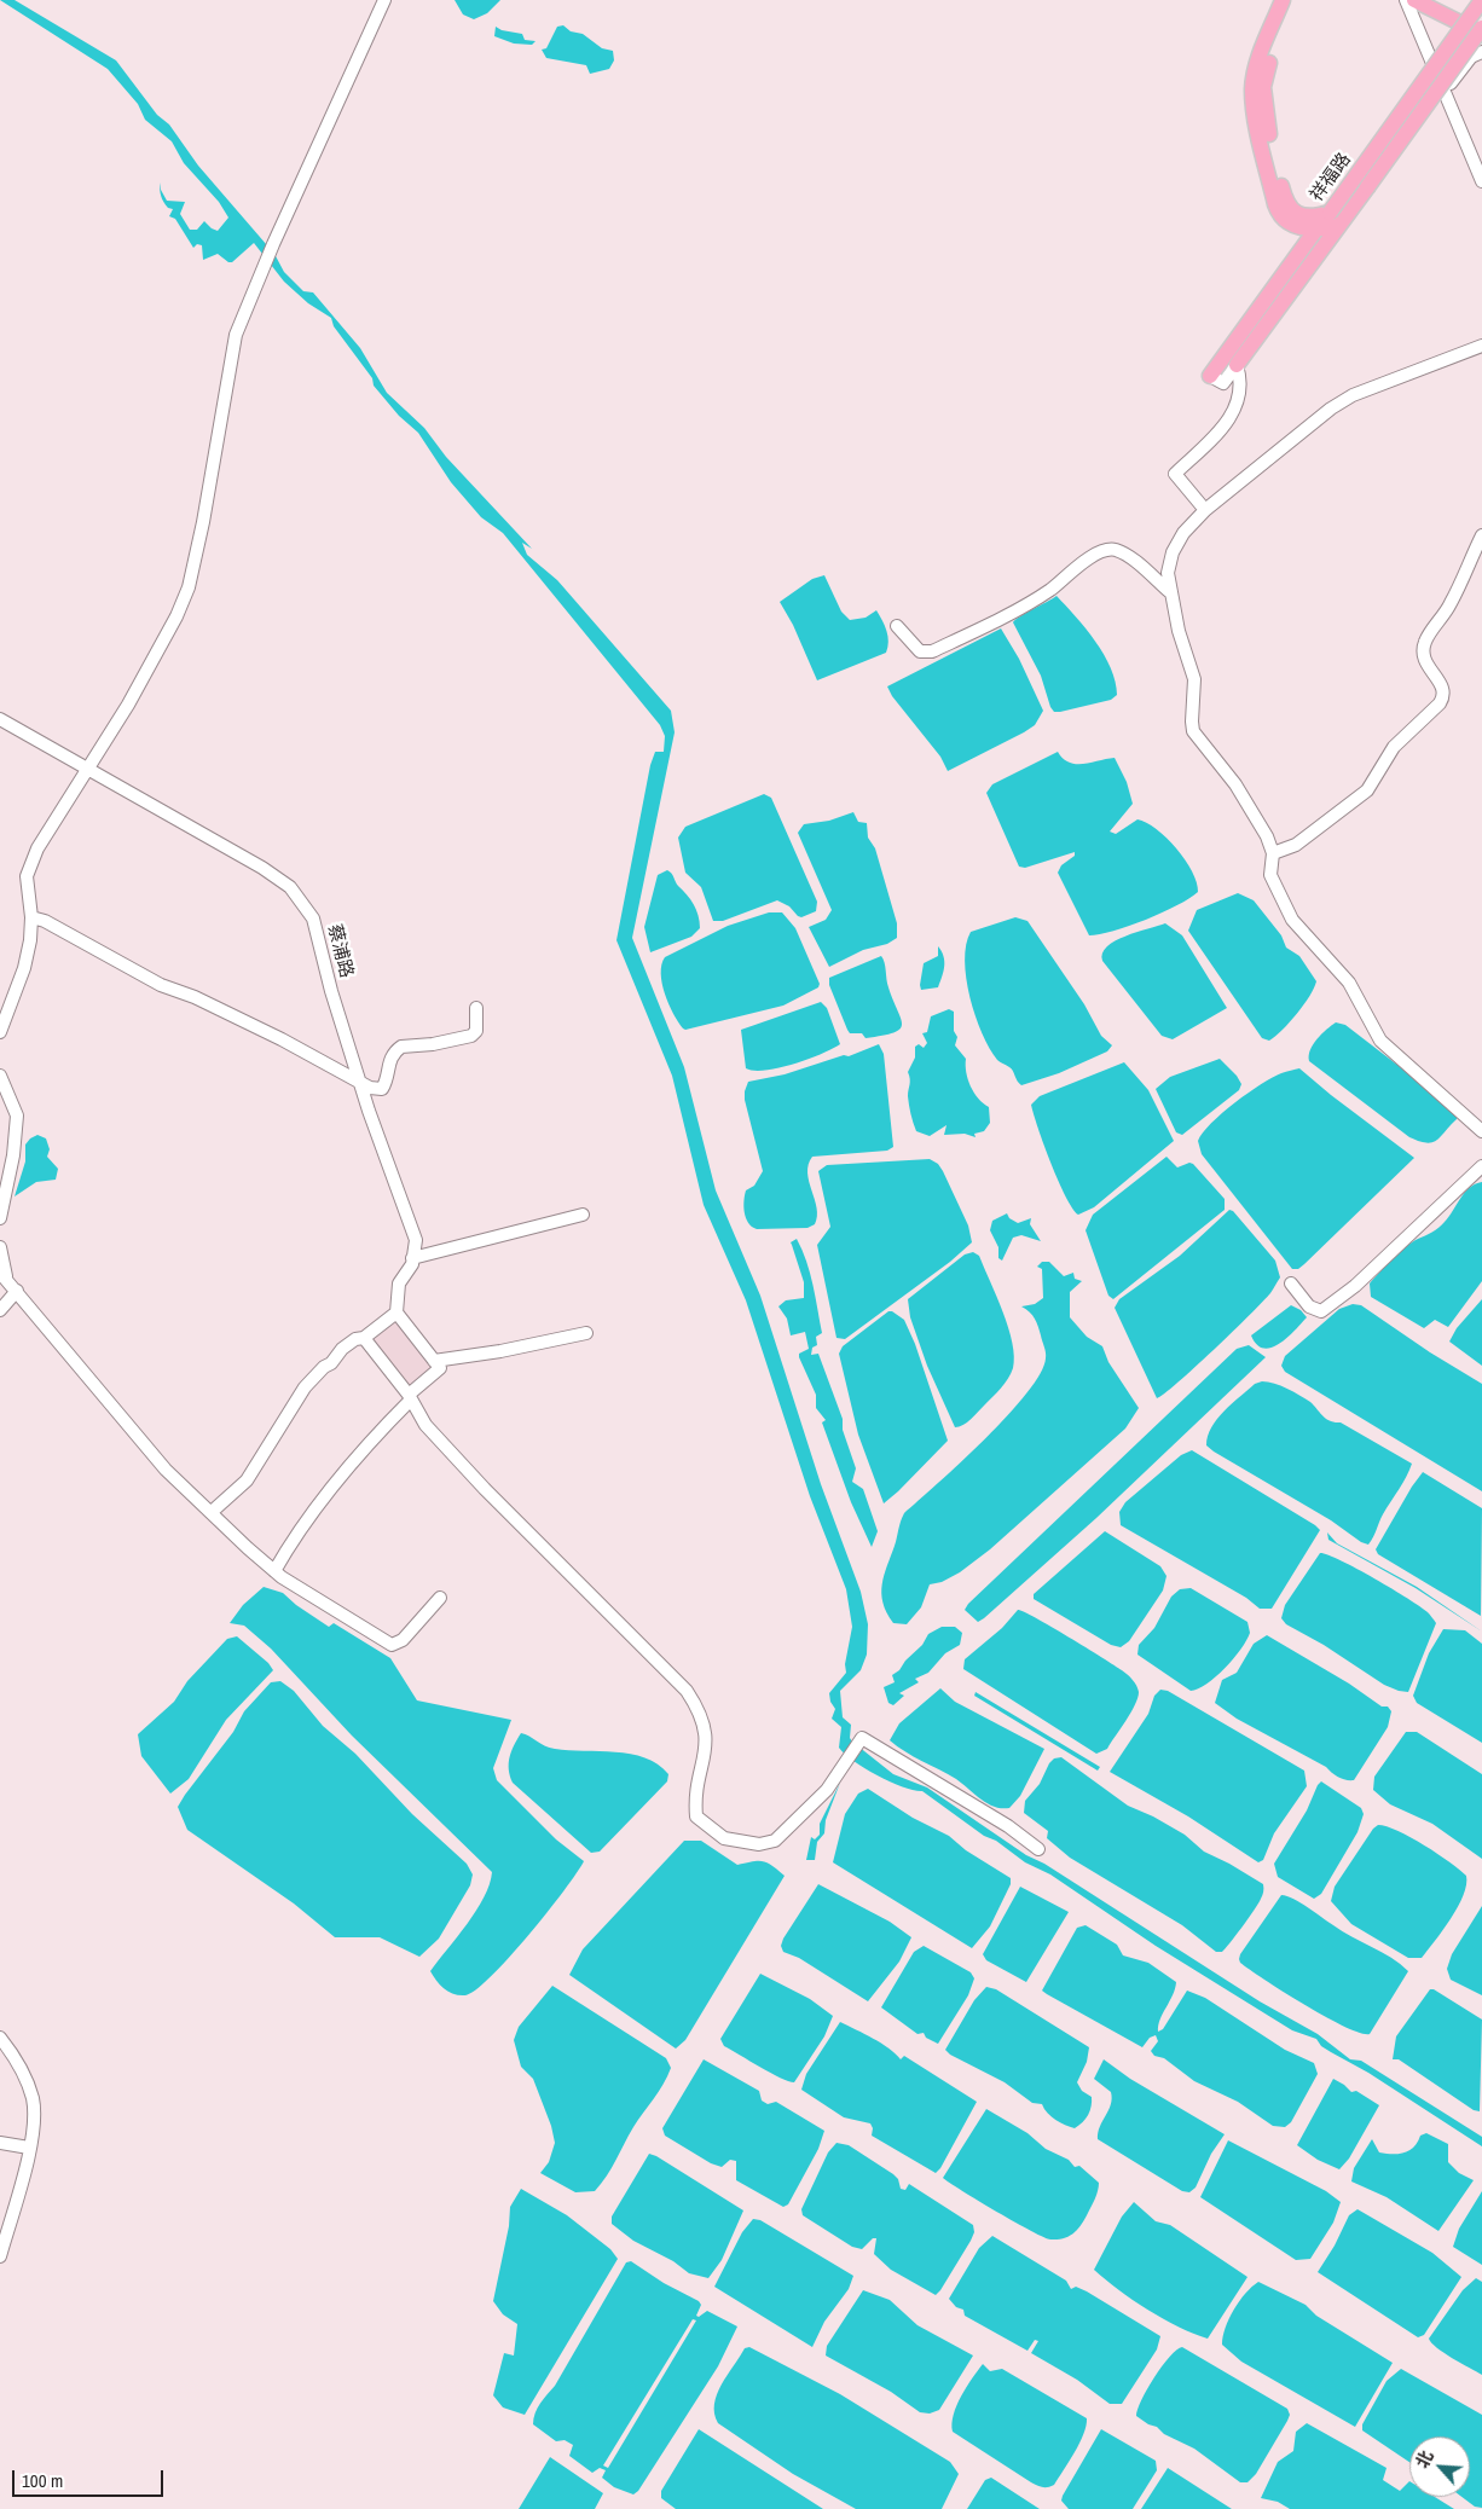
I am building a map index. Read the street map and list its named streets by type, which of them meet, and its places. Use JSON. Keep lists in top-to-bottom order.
{
  "streets": {
    "main road": ["祥福路"],
    "street": ["蔡浦路"]
  },
  "scale_bar": "100 m",
  "north": "top left"
}
